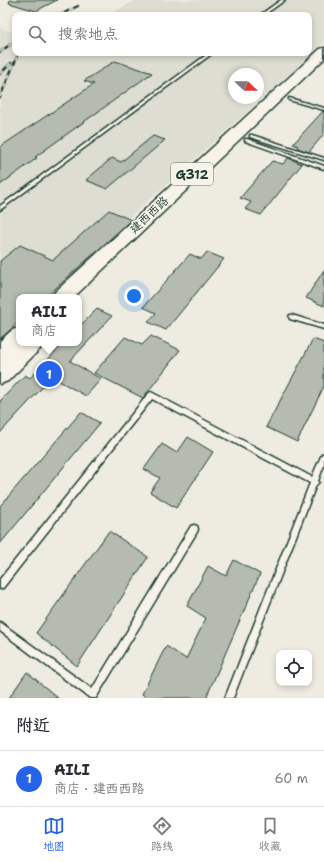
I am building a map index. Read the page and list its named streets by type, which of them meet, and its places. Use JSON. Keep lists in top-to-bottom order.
{
  "streets": {
    "highway": ["G312", "建西西路"]
  },
  "north": "right",
  "page": {
    "search": "搜索地点",
    "popup": ["AILI", "商店"],
    "pins": "1",
    "heading": "附近",
    "list": [
      {
        "mark": "1",
        "name": "AILI",
        "note": "商店 · 建西西路",
        "value": "60 m"
      }
    ],
    "nav": ["地图", "路线", "收藏"]
  }
}
